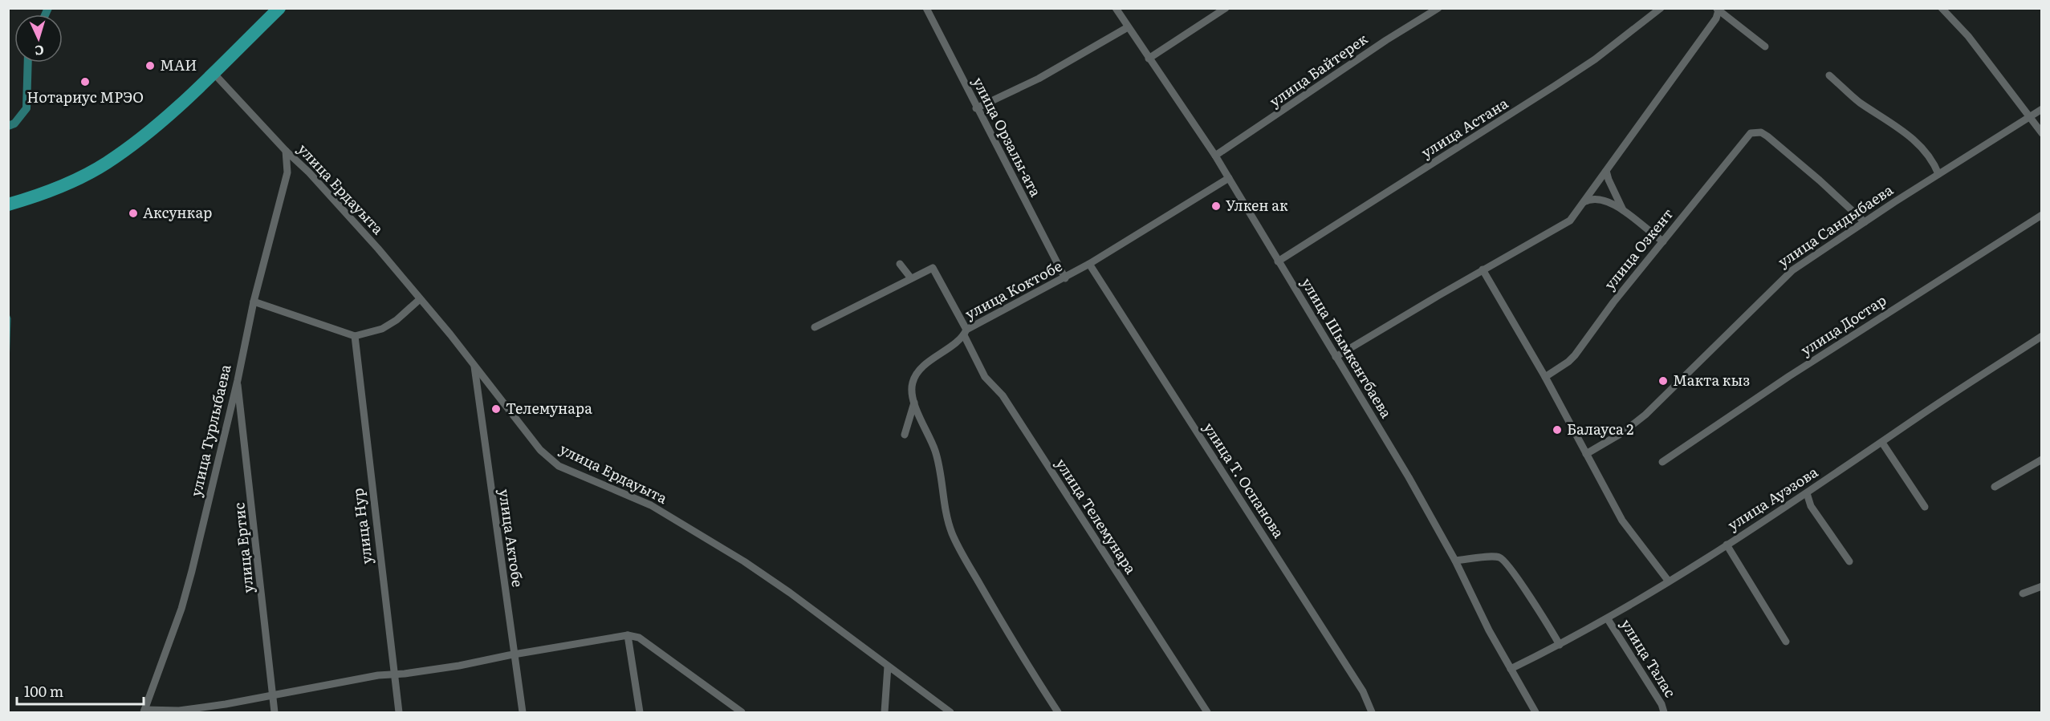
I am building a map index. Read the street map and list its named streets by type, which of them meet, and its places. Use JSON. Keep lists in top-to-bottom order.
{
  "streets": {
    "street": [
      "улица Байтерек",
      "улица Астана",
      "улица Орзалы-ата",
      "улица Ердауыта",
      "улица Сандыбаева",
      "улица Озкент",
      "улица Коктобе",
      "улица Достар",
      "улица Шымкентбаева",
      "улица Турлыбаева",
      "улица Т. Оспанова",
      "улица Ауэзова",
      "улица Телемунара",
      "улица Нур",
      "улица Актобе",
      "улица Ертис",
      "улица Талас"
    ]
  },
  "crossings": [
    ["улица Байтерек", "улица Шымкентбаева"],
    ["улица Астана", "улица Шымкентбаева"],
    ["улица Орзалы-ата", "улица Коктобе"],
    ["улица Ердауыта", "улица Турлыбаева"],
    ["улица Ердауыта", "улица Актобе"],
    ["улица Сандыбаева", "улица Озкент"],
    ["улица Коктобе", "улица Шымкентбаева"],
    ["улица Коктобе", "улица Т. Оспанова"],
    ["улица Коктобе", "улица Телемунара"],
    ["улица Шымкентбаева", "улица Ауэзова"],
    ["улица Турлыбаева", "улица Ертис"],
    ["улица Ауэзова", "улица Талас"]
  ],
  "places": [
    "МАИ",
    "Нотариус МРЭО",
    "Улкен ак",
    "Аксункар",
    "Макта кыз",
    "Телемунара",
    "Балауса 2"
  ],
  "scale_bar": "100 m",
  "north": "bottom"
}
